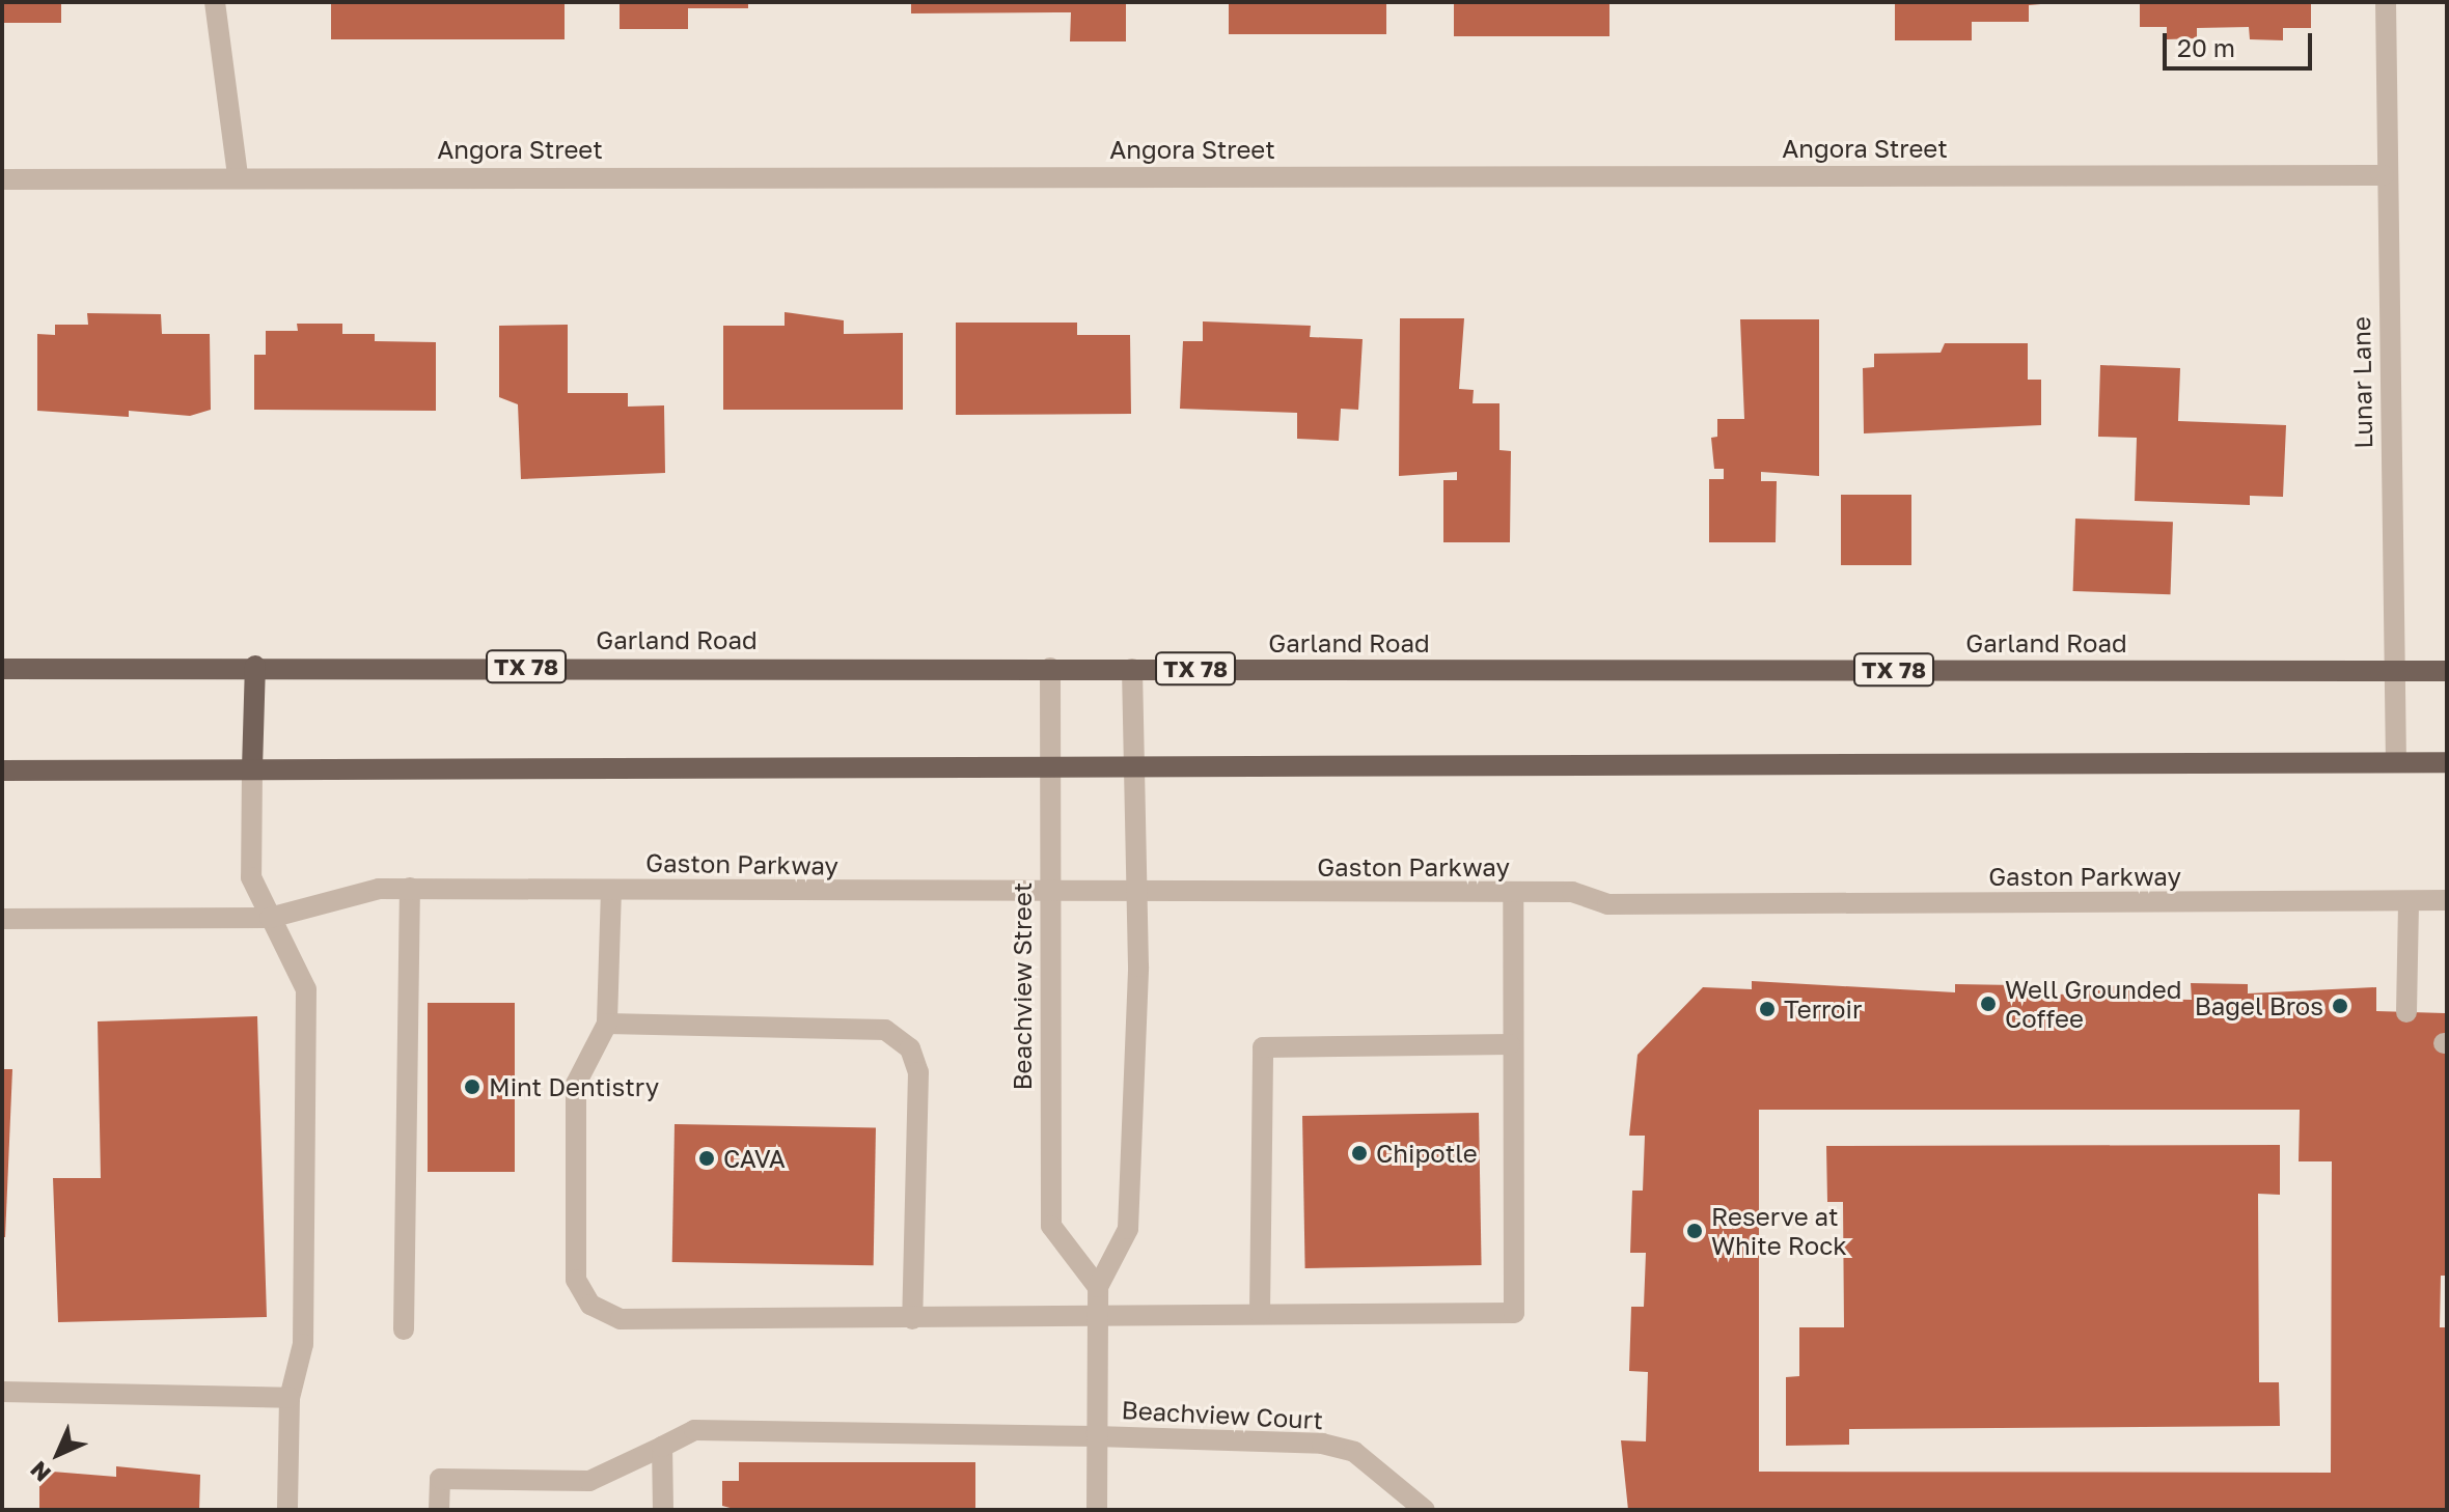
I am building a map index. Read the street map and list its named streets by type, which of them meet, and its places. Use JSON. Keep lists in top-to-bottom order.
{
  "streets": {
    "main road": ["Garland Road", "TX 78"],
    "street": [
      "Angora Street",
      "Lunar Lane",
      "Gaston Parkway",
      "Beachview Street",
      "Beachview Court"
    ]
  },
  "crossings": [
    ["Angora Street", "Lunar Lane"],
    ["Lunar Lane", "Garland Road"],
    ["Garland Road", "Beachview Street"],
    ["Gaston Parkway", "Beachview Street"]
  ],
  "places": [
    "Well Grounded Coffee",
    "Bagel Bros",
    "Terroir",
    "Mint Dentistry",
    "Chipotle",
    "CAVA",
    "Reserve at White Rock"
  ],
  "scale_bar": "20 m",
  "north": "bottom left"
}
